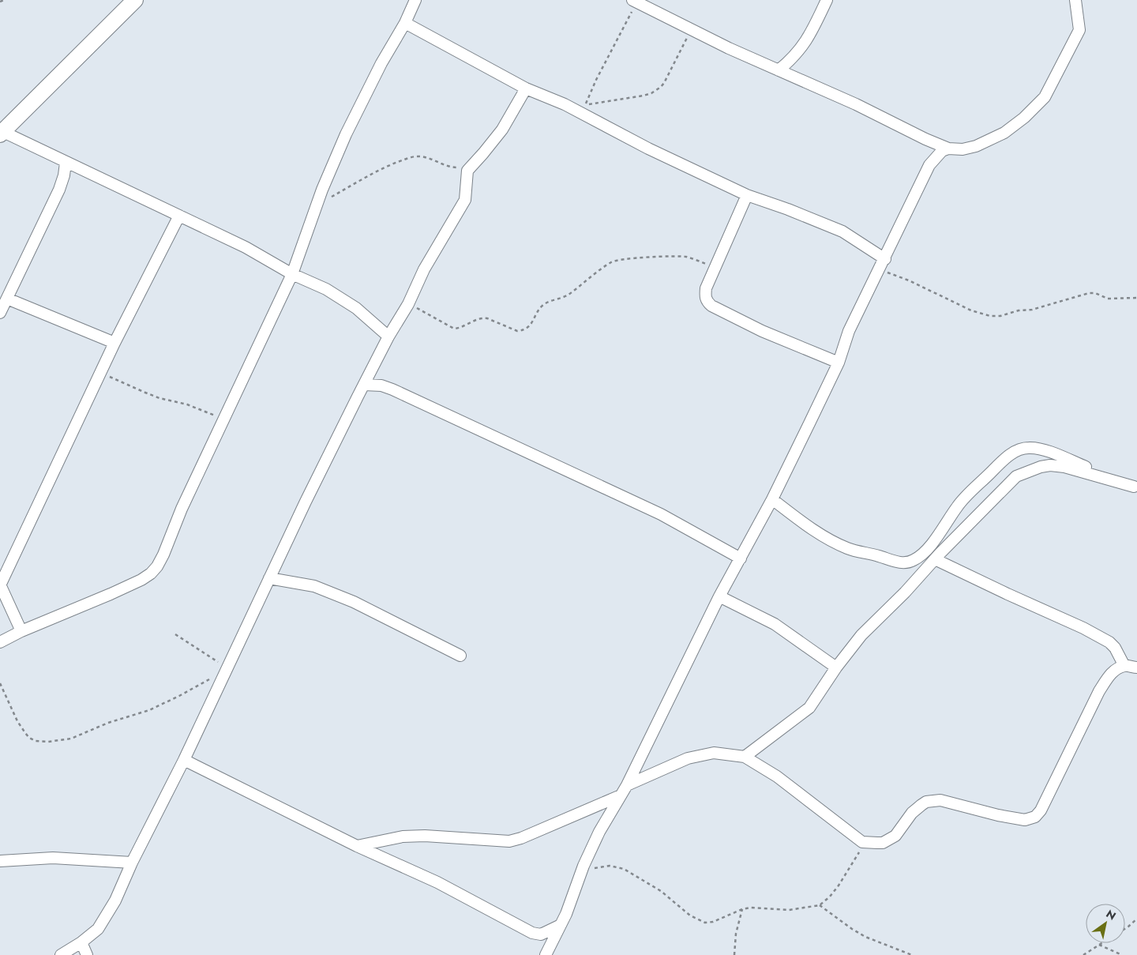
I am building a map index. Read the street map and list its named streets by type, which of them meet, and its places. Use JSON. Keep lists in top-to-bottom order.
{
  "north": "top right"
}
